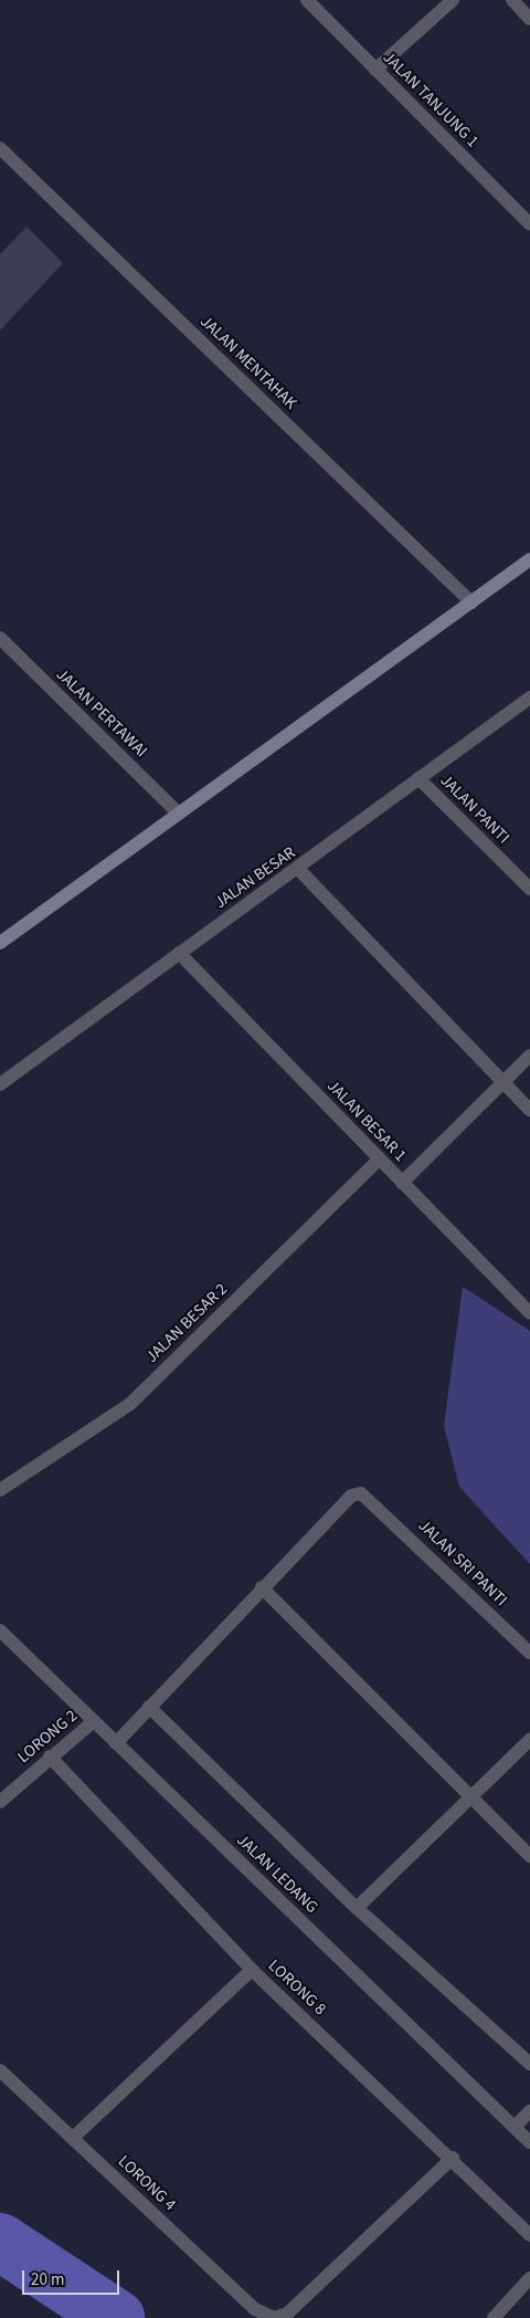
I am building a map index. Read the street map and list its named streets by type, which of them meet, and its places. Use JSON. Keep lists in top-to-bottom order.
{
  "streets": {
    "street": [
      "JALAN TANJUNG 1",
      "JALAN MENTAHAK",
      "JALAN PERTAWAI",
      "JALAN PANTI",
      "JALAN BESAR",
      "JALAN BESAR 1",
      "JALAN BESAR 2",
      "JALAN SRI PANTI",
      "LORONG 2",
      "JALAN LEDANG",
      "LORONG 8",
      "LORONG 4"
    ]
  },
  "crossings": [
    ["JALAN PANTI", "JALAN BESAR"],
    ["JALAN BESAR", "JALAN BESAR 1"],
    ["JALAN BESAR 1", "JALAN BESAR 2"],
    ["LORONG 2", "JALAN LEDANG"],
    ["LORONG 2", "LORONG 8"],
    ["LORONG 8", "LORONG 4"]
  ],
  "scale_bar": "20 m"
}
